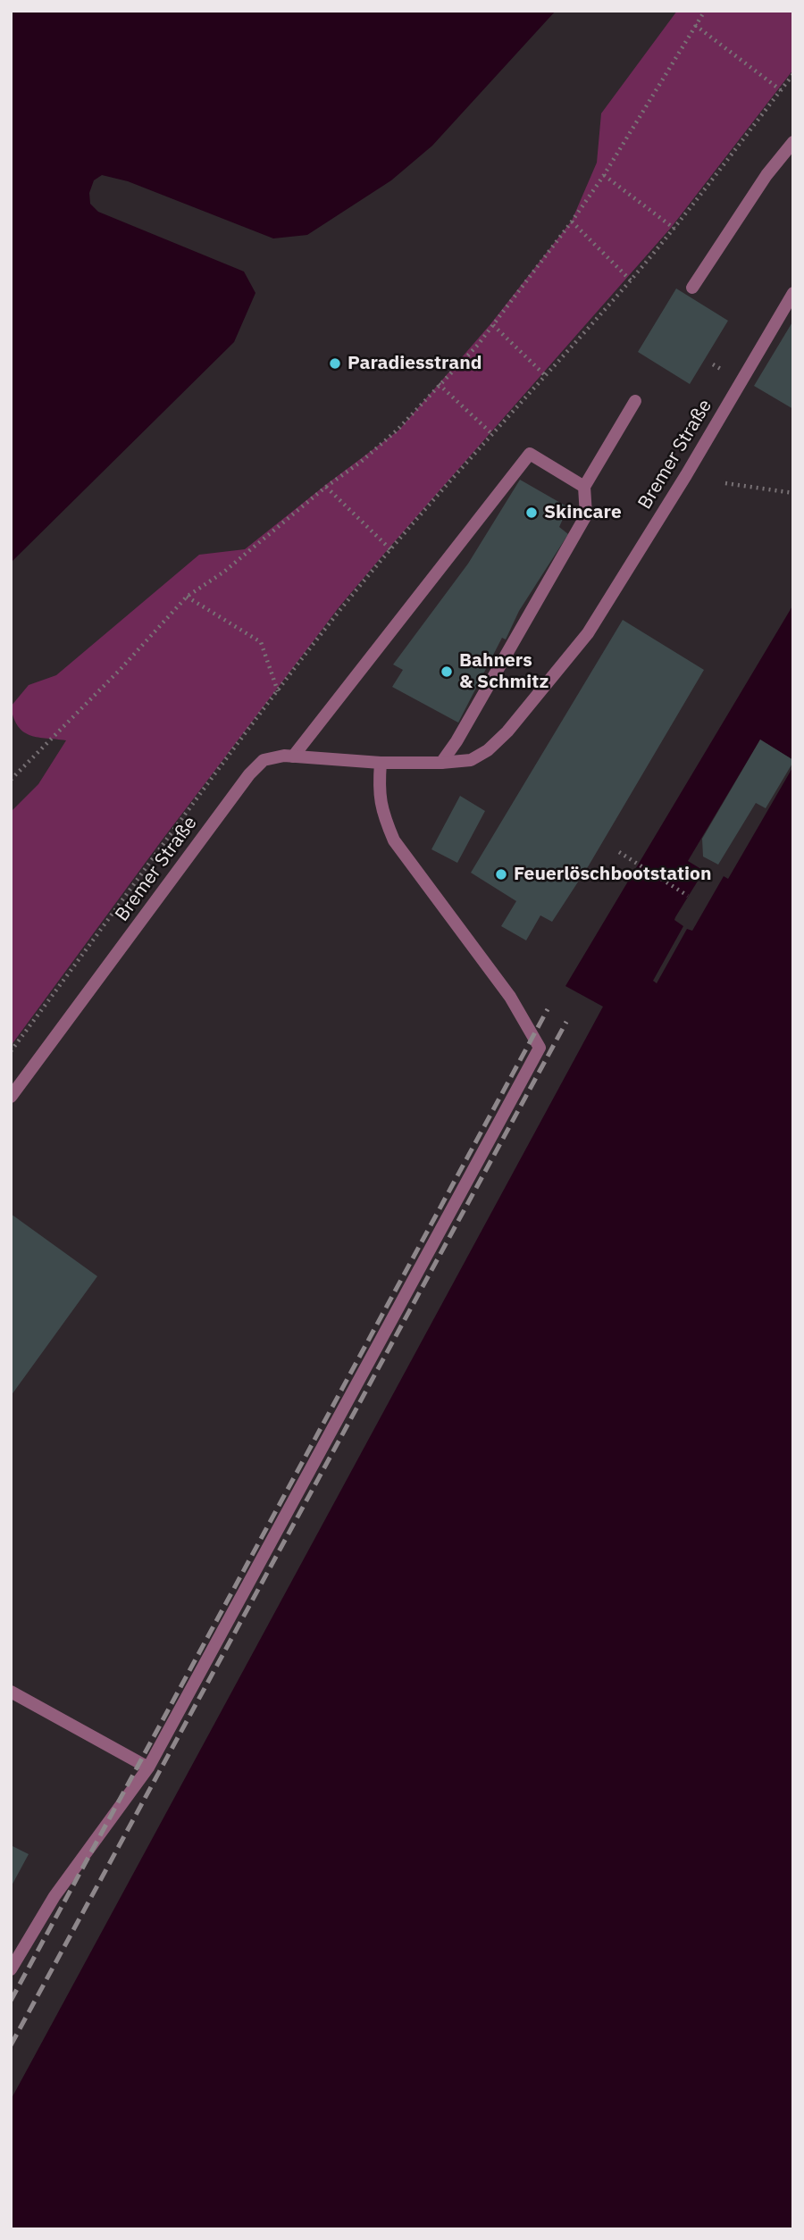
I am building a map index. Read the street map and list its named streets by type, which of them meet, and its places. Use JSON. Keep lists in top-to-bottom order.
{
  "streets": {
    "street": ["Bremer Straße"]
  },
  "places": [
    "Paradiesstrand",
    "Skincare",
    "Bahners & Schmitz",
    "Feuerlöschbootstation"
  ]
}
